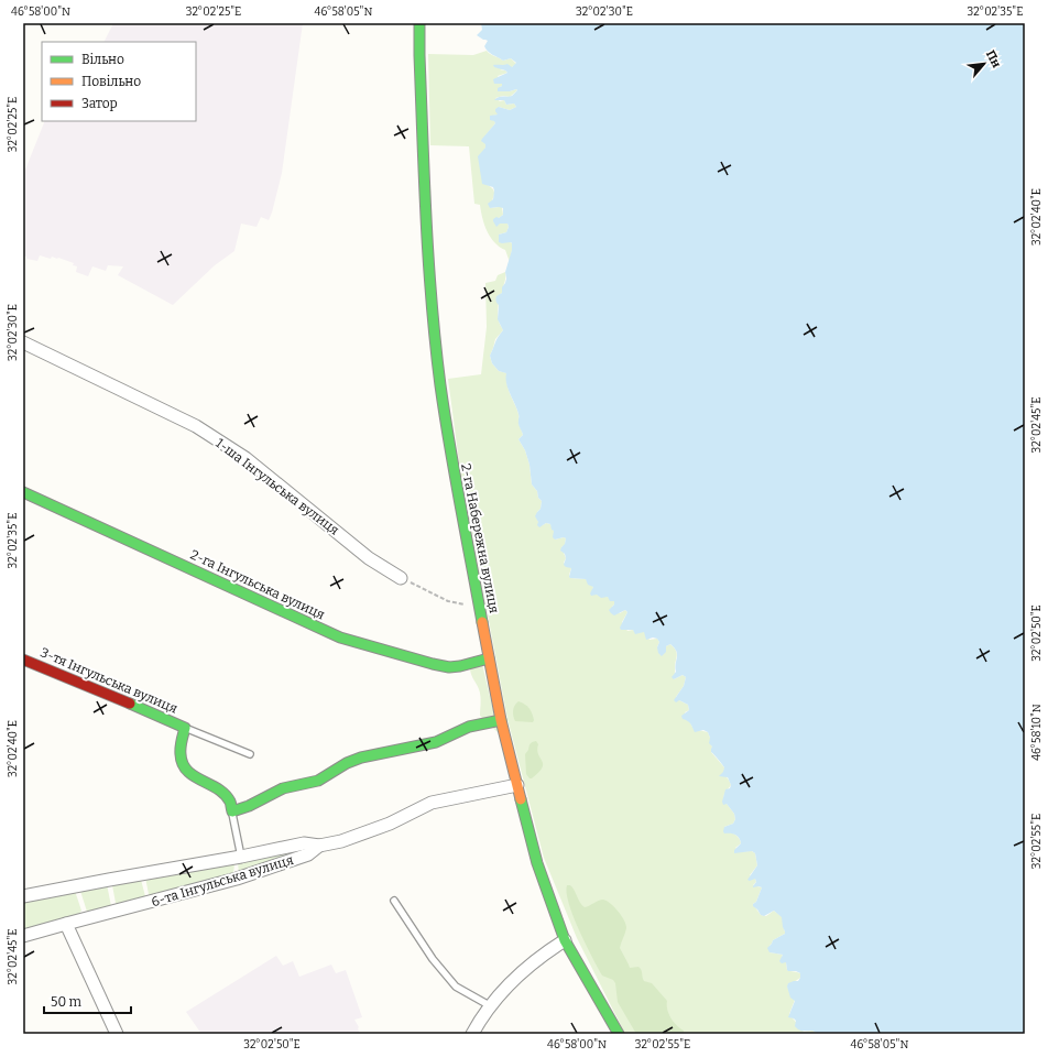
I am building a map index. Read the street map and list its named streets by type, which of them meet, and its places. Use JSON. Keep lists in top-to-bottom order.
{
  "streets": {
    "street": [
      "1-ша Інгульська вулиця",
      "2-га Набережна вулиця",
      "2-га Інгульська вулиця",
      "3-тя Інгульська вулиця",
      "6-та Інгульська вулиця"
    ]
  },
  "crossings": [
    ["2-га Набережна вулиця", "2-га Інгульська вулиця"],
    ["2-га Набережна вулиця", "6-та Інгульська вулиця"]
  ],
  "legend": ["Вільно", "Повільно", "Затор"],
  "scale_bar": "50 m",
  "north": "top right",
  "coordinates": [
    "46°58'00\"N",
    "32°02'25\"E",
    "46°58'05\"N",
    "32°02'30\"E",
    "32°02'35\"E",
    "32°02'40\"E",
    "32°02'45\"E",
    "32°02'50\"E",
    "46°58'10\"N",
    "32°02'55\"E"
  ]
}
